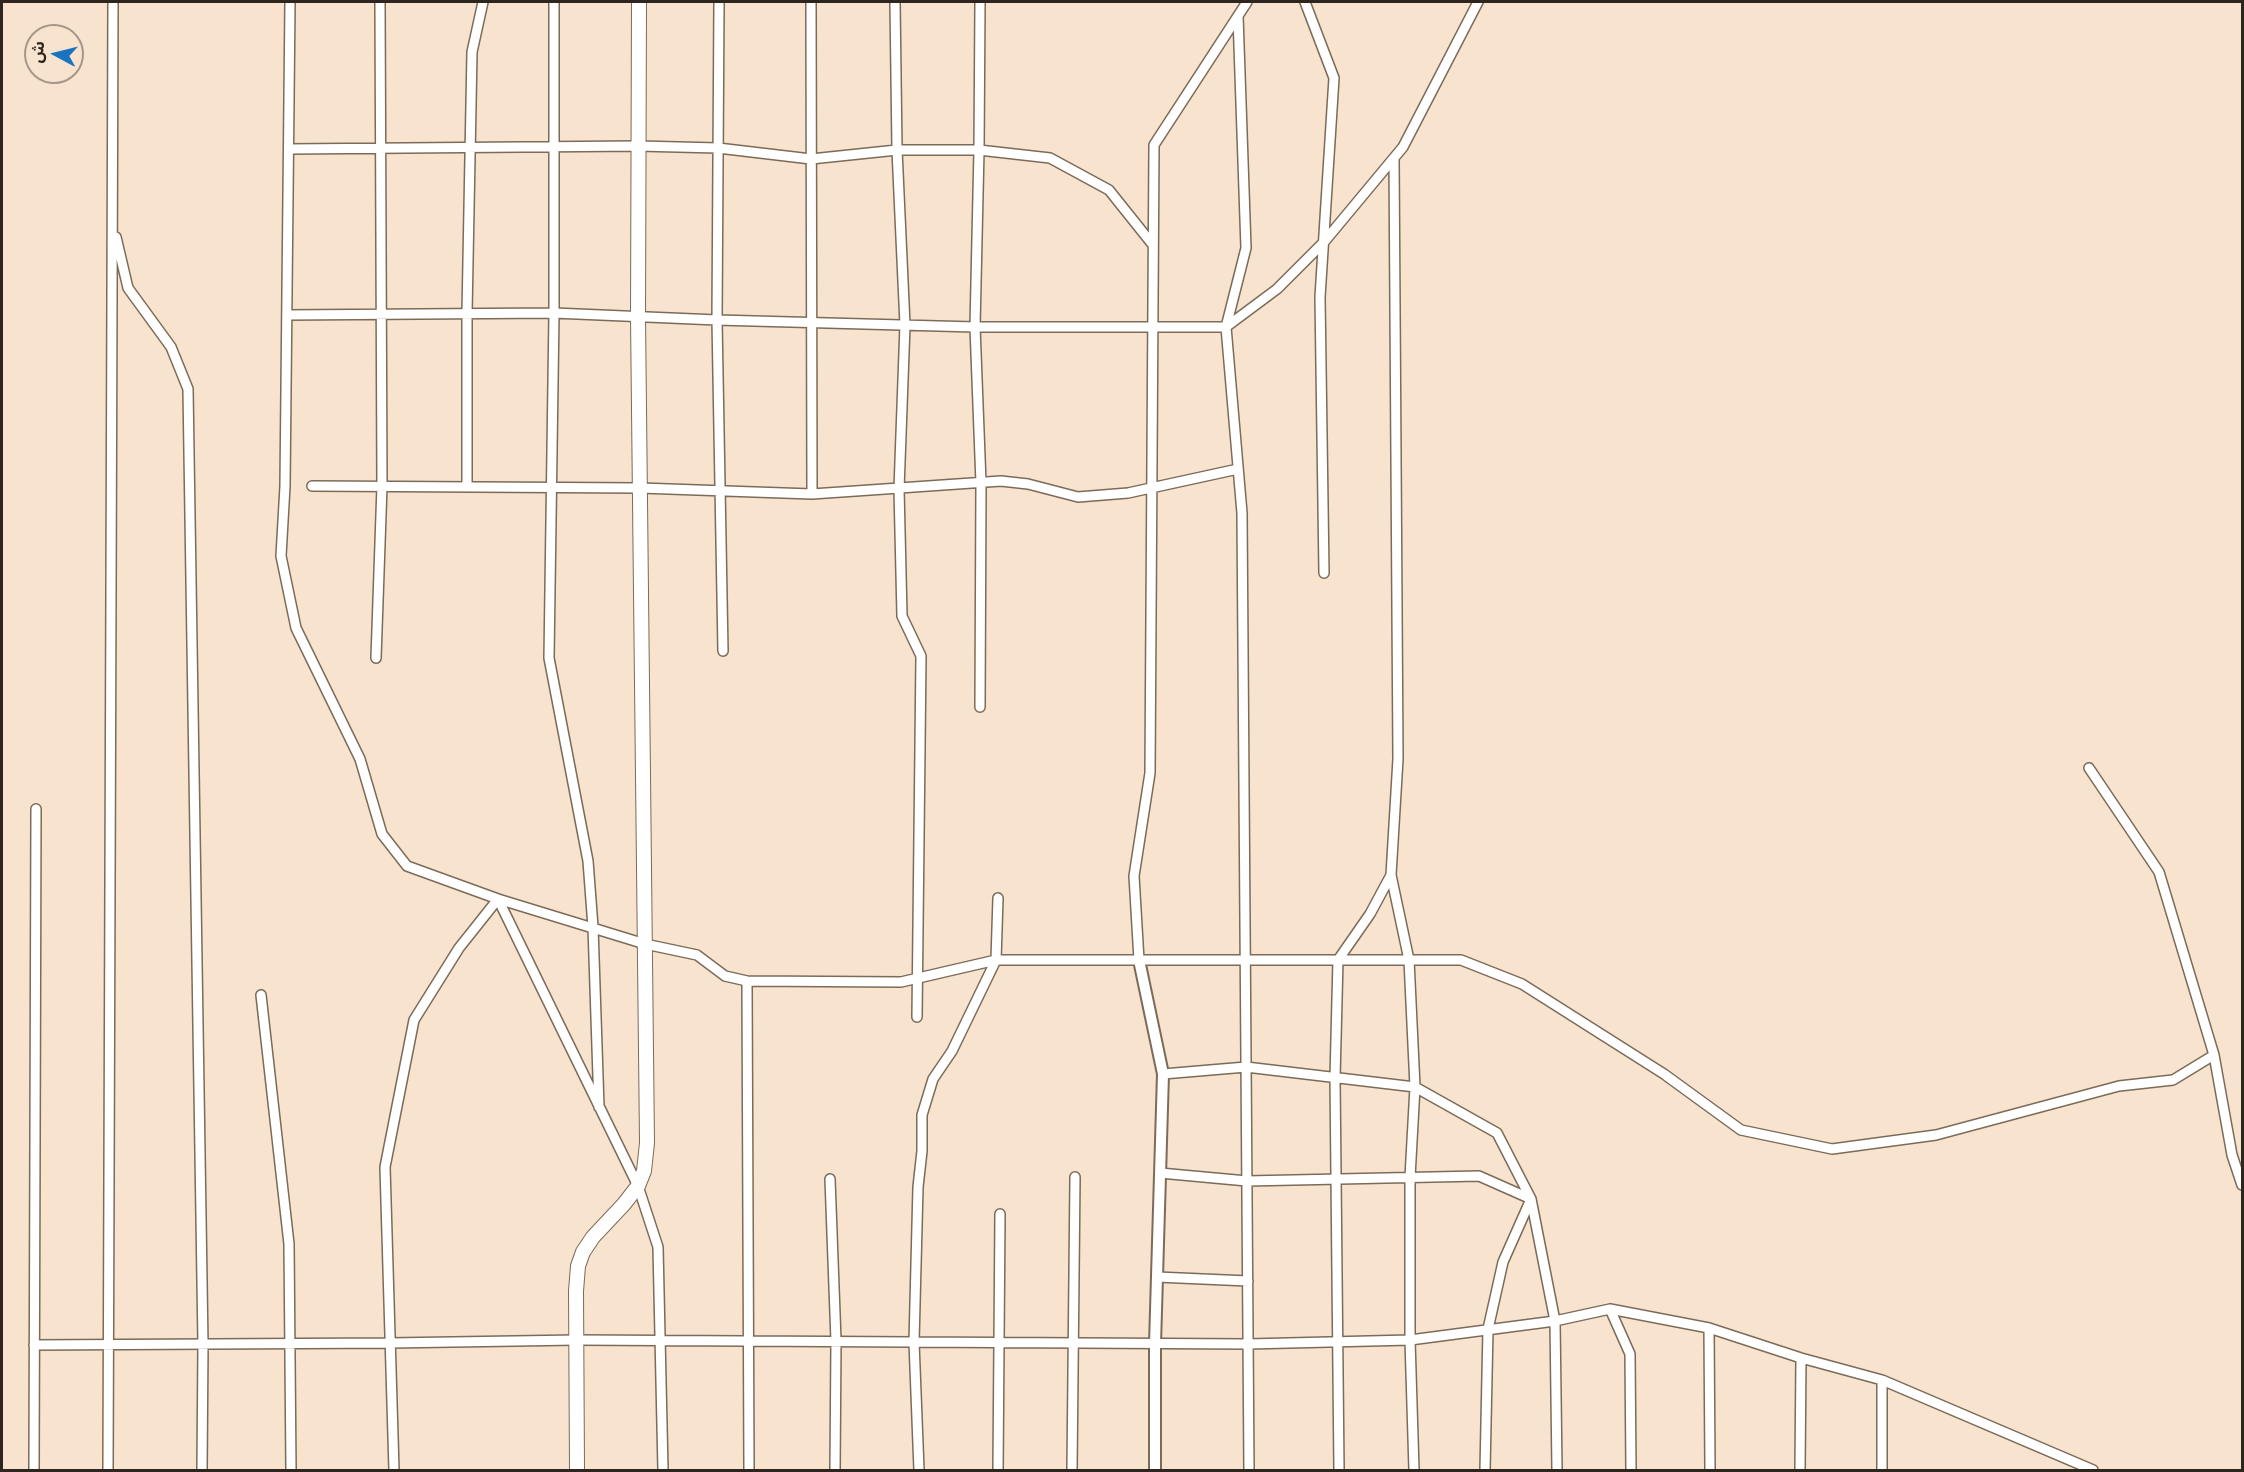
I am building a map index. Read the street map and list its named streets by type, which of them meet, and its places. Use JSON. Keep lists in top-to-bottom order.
{
  "north": "left"
}
